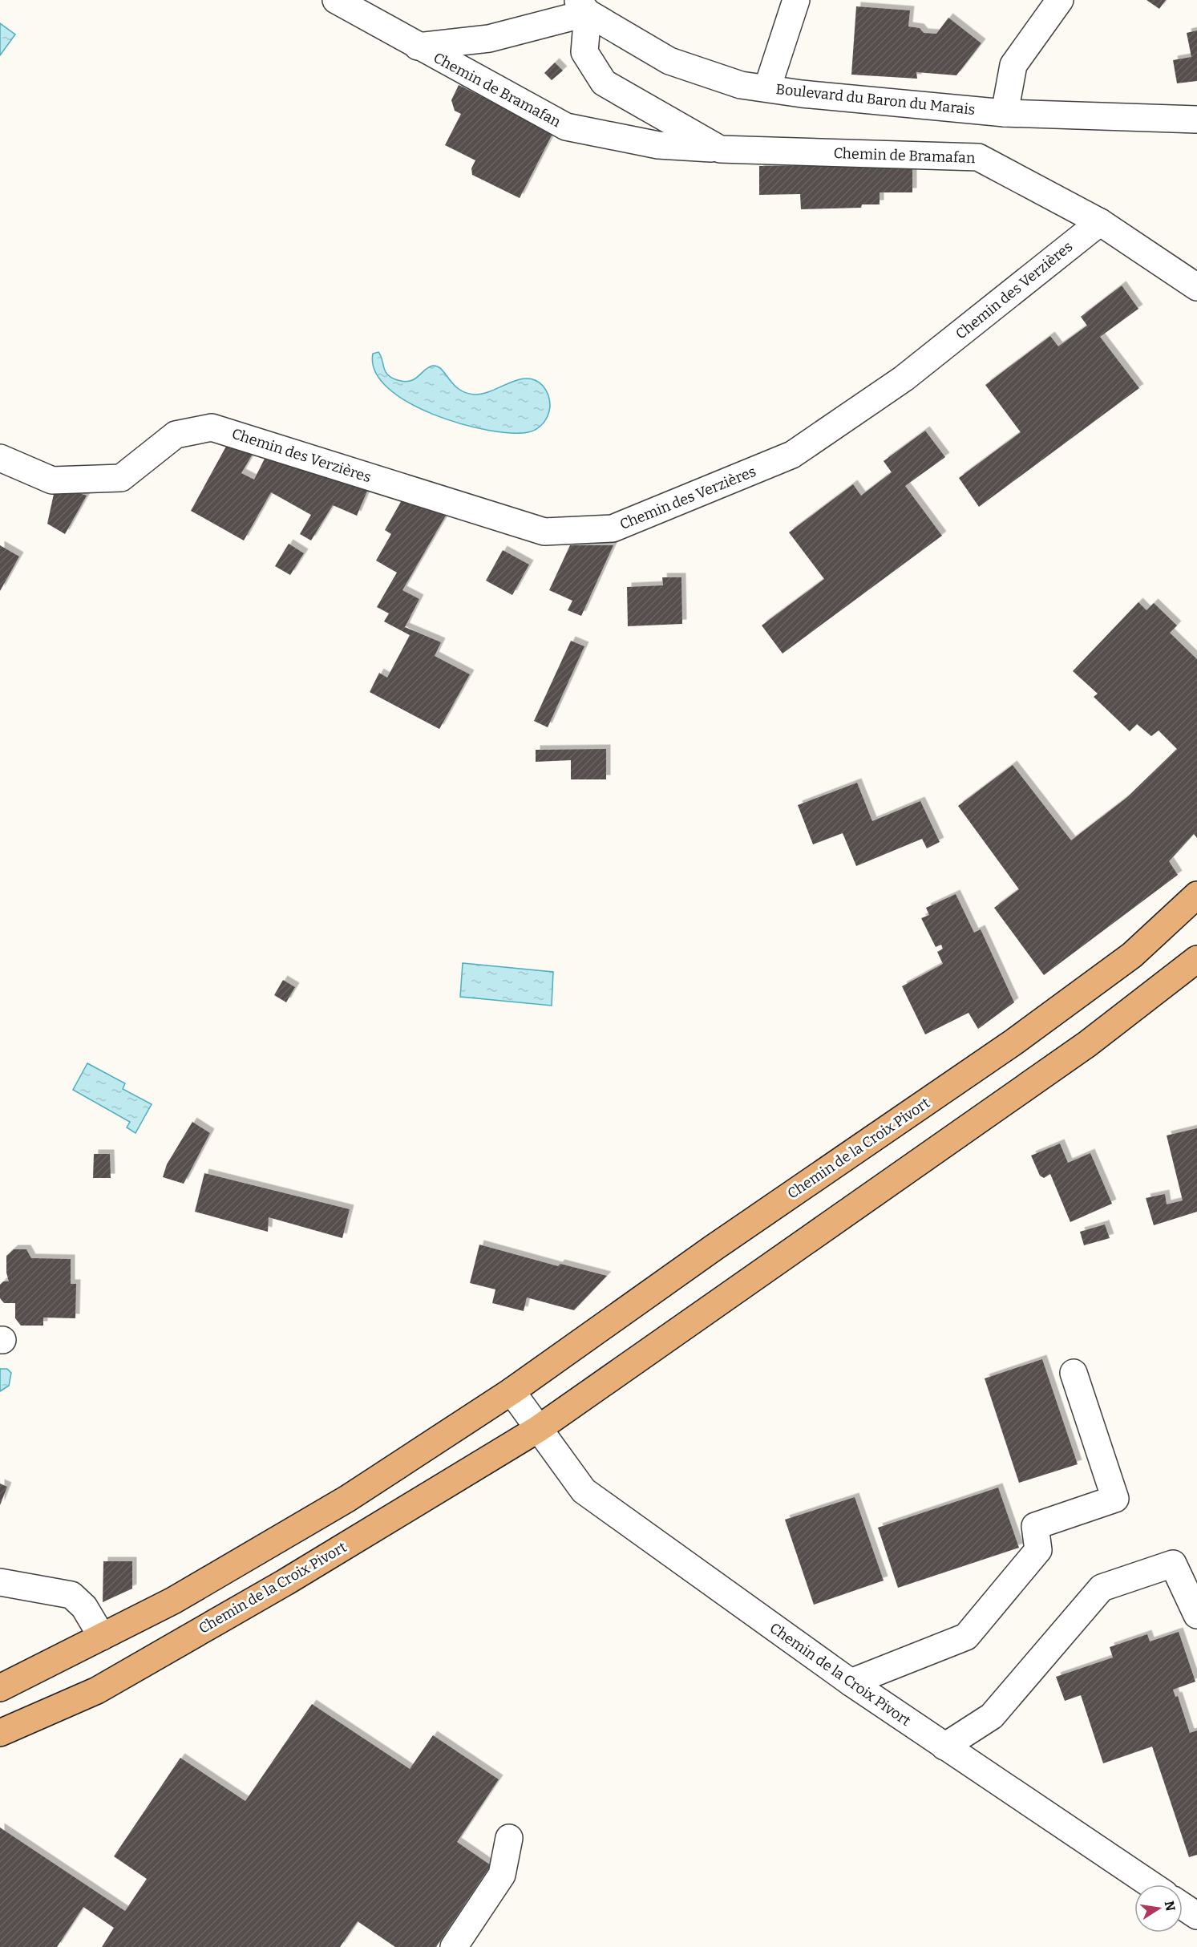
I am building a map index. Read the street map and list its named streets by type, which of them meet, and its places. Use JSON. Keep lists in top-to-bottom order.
{
  "streets": {
    "main road": ["Chemin de la Croix Pivort"],
    "street": ["Chemin de Bramafan", "Boulevard du Baron du Marais", "Chemin des Verzières"]
  },
  "crossings": [
    ["Chemin de Bramafan", "Boulevard du Baron du Marais"],
    ["Chemin de Bramafan", "Chemin des Verzières"]
  ],
  "north": "right"
}
